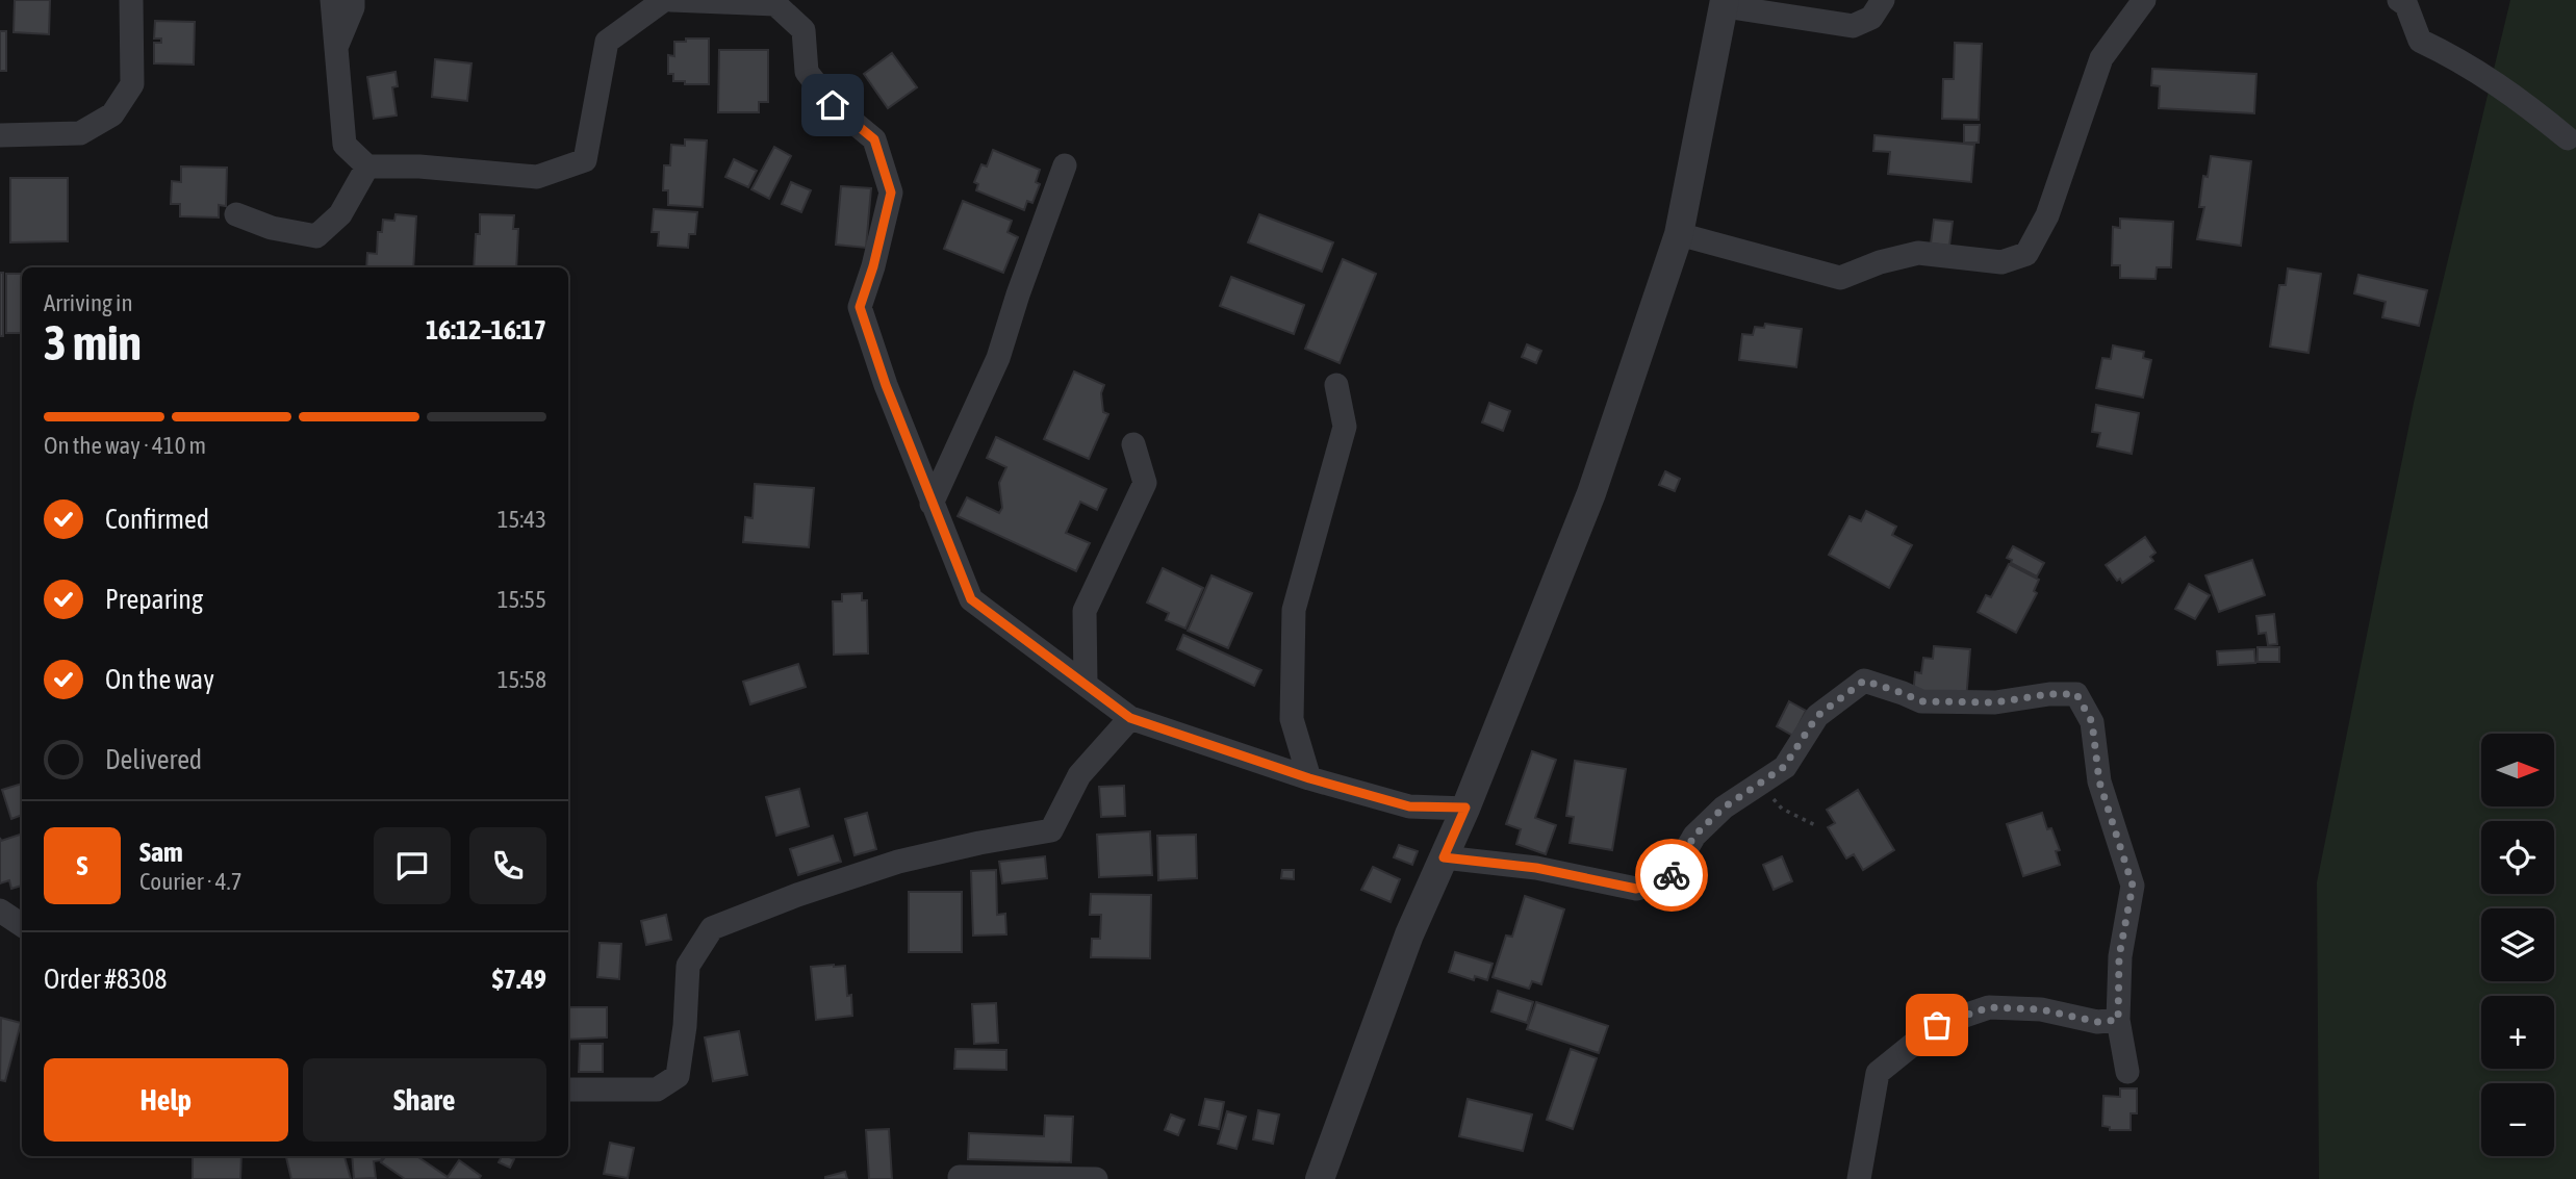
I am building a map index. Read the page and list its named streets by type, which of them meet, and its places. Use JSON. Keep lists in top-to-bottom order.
{
  "north": "right",
  "page": {
    "heading": ["3 min", "Arriving in", "16:12–16:17"],
    "panel": [
      "Sam",
      "Courier · 4.7",
      "Order #8308",
      "$7.49"
    ],
    "bar": "On the way · 410 m",
    "list": [
      ["Confirmed", "15:43"],
      ["Preparing", "15:55"],
      ["On the way", "15:58"],
      "Delivered"
    ],
    "map_buttons": ["+", "−"],
    "round": "S",
    "buttons": ["Help", "Share"]
  }
}
